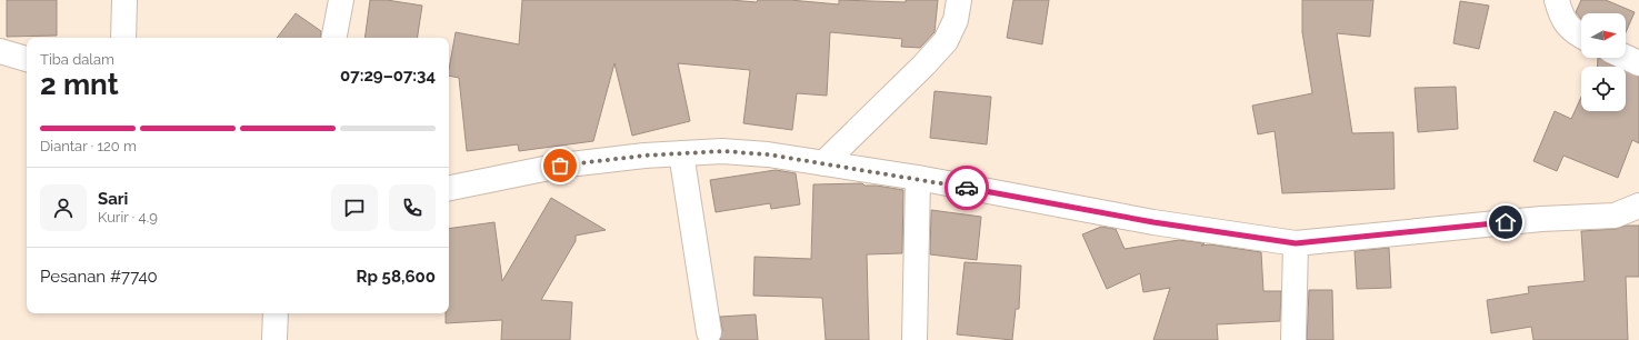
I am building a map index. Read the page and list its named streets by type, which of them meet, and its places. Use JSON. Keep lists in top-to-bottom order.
{
  "north": "right",
  "page": {
    "heading": ["2 mnt", "Tiba dalam", "07:29–07:34"],
    "panel": [
      "Sari",
      "Kurir · 4.9",
      "Pesanan #7740",
      "Rp 58,600"
    ],
    "bar": "Diantar · 120 m"
  }
}
